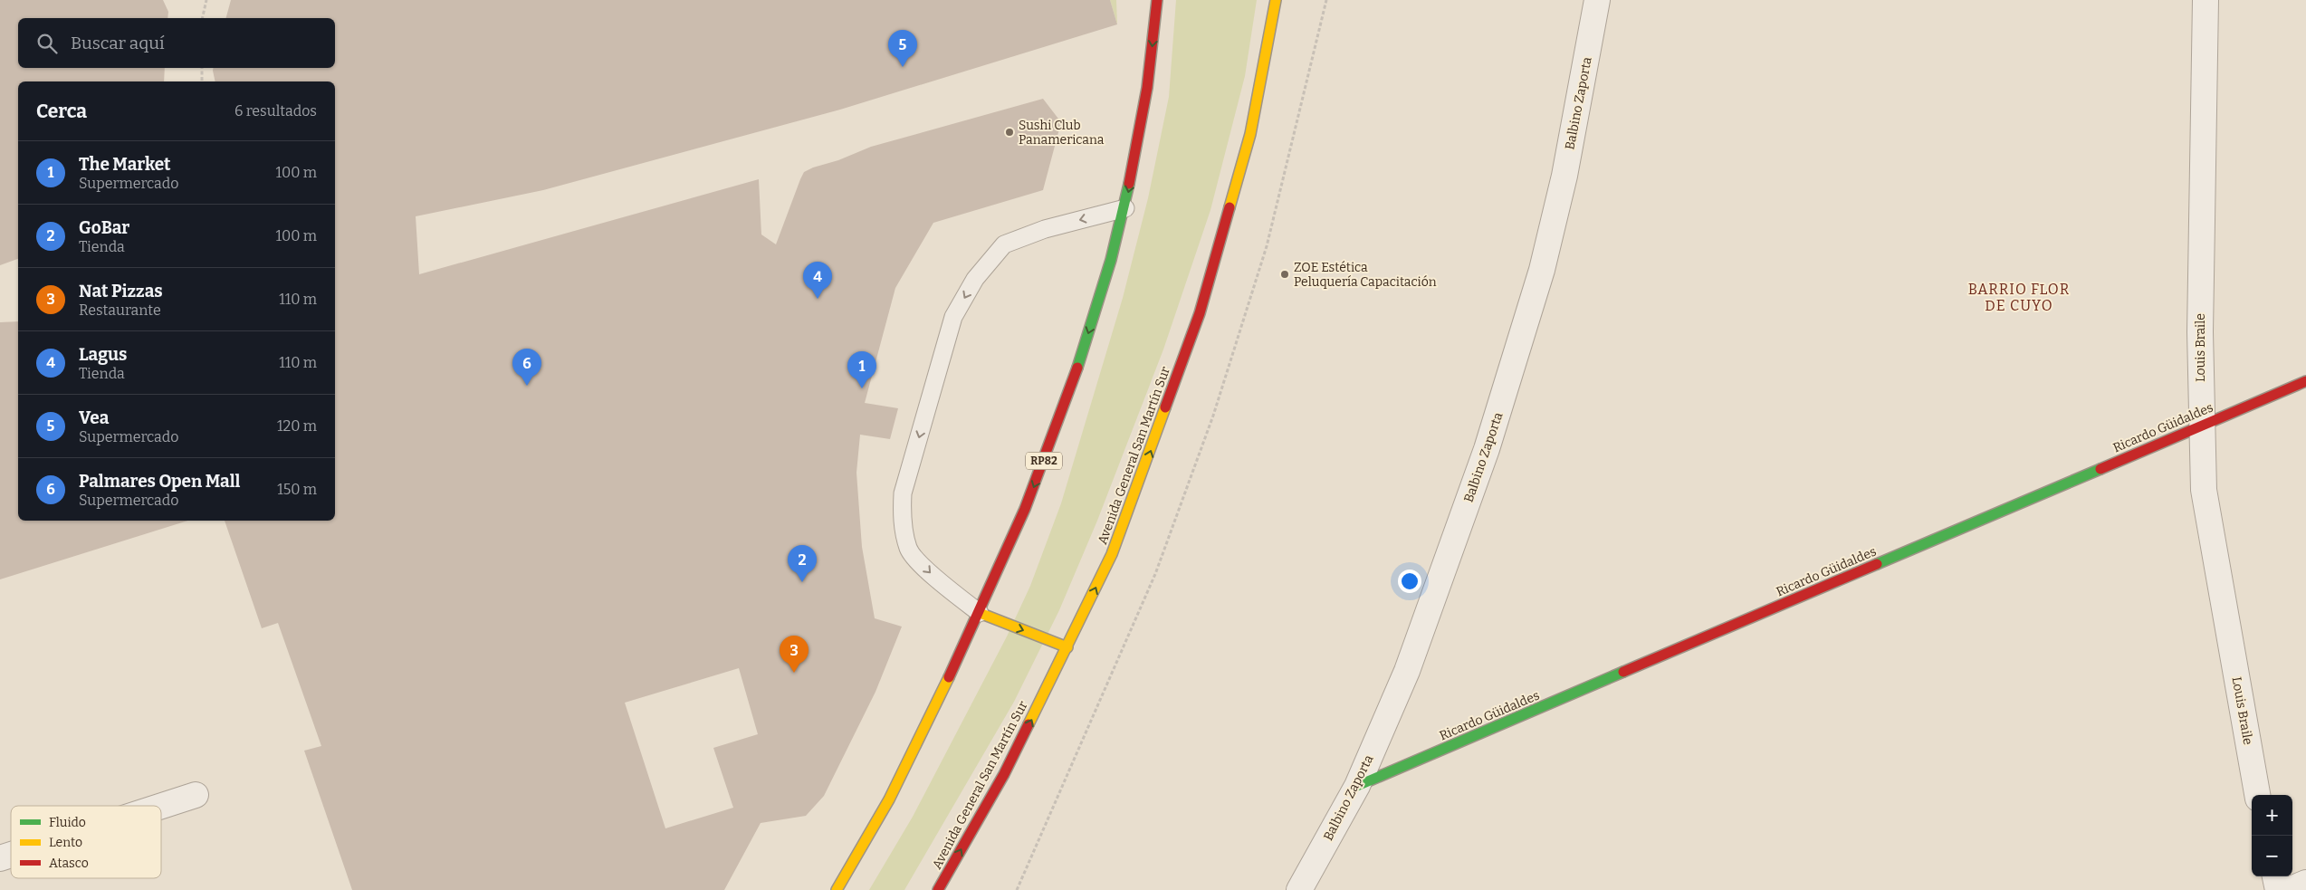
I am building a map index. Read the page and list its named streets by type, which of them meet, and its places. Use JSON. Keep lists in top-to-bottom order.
{
  "streets": {
    "main road": ["Ricardo Güidaldes", "Avenida General San Martín Sur", "RP82"],
    "street": ["Balbino Zaporta", "Louis Braile"]
  },
  "crossings": [
    ["Balbino Zaporta", "Ricardo Güidaldes"],
    ["Louis Braile", "Ricardo Güidaldes"]
  ],
  "one_way": ["Avenida General San Martín Sur"],
  "districts": ["BARRIO FLOR DE CUYO"],
  "places": ["Sushi Club Panamericana", "ZOE Estética Peluquería Capacitación"],
  "legend": ["Fluido", "Lento", "Atasco"],
  "page": {
    "search": "Buscar aquí",
    "pins": [
      "5",
      "4",
      "6",
      "1",
      "2",
      "3"
    ],
    "heading": ["Cerca", "6 resultados"],
    "list": [
      {
        "mark": "1",
        "name": "The Market",
        "note": "Supermercado",
        "value": "100 m"
      },
      {
        "mark": "2",
        "name": "GoBar",
        "note": "Tienda",
        "value": "100 m"
      },
      {
        "mark": "3",
        "name": "Nat Pizzas",
        "note": "Restaurante",
        "value": "110 m"
      },
      {
        "mark": "4",
        "name": "Lagus",
        "note": "Tienda",
        "value": "110 m"
      },
      {
        "mark": "5",
        "name": "Vea",
        "note": "Supermercado",
        "value": "120 m"
      },
      {
        "mark": "6",
        "name": "Palmares Open Mall",
        "note": "Supermercado",
        "value": "150 m"
      }
    ],
    "map_buttons": ["+", "−"]
  }
}
